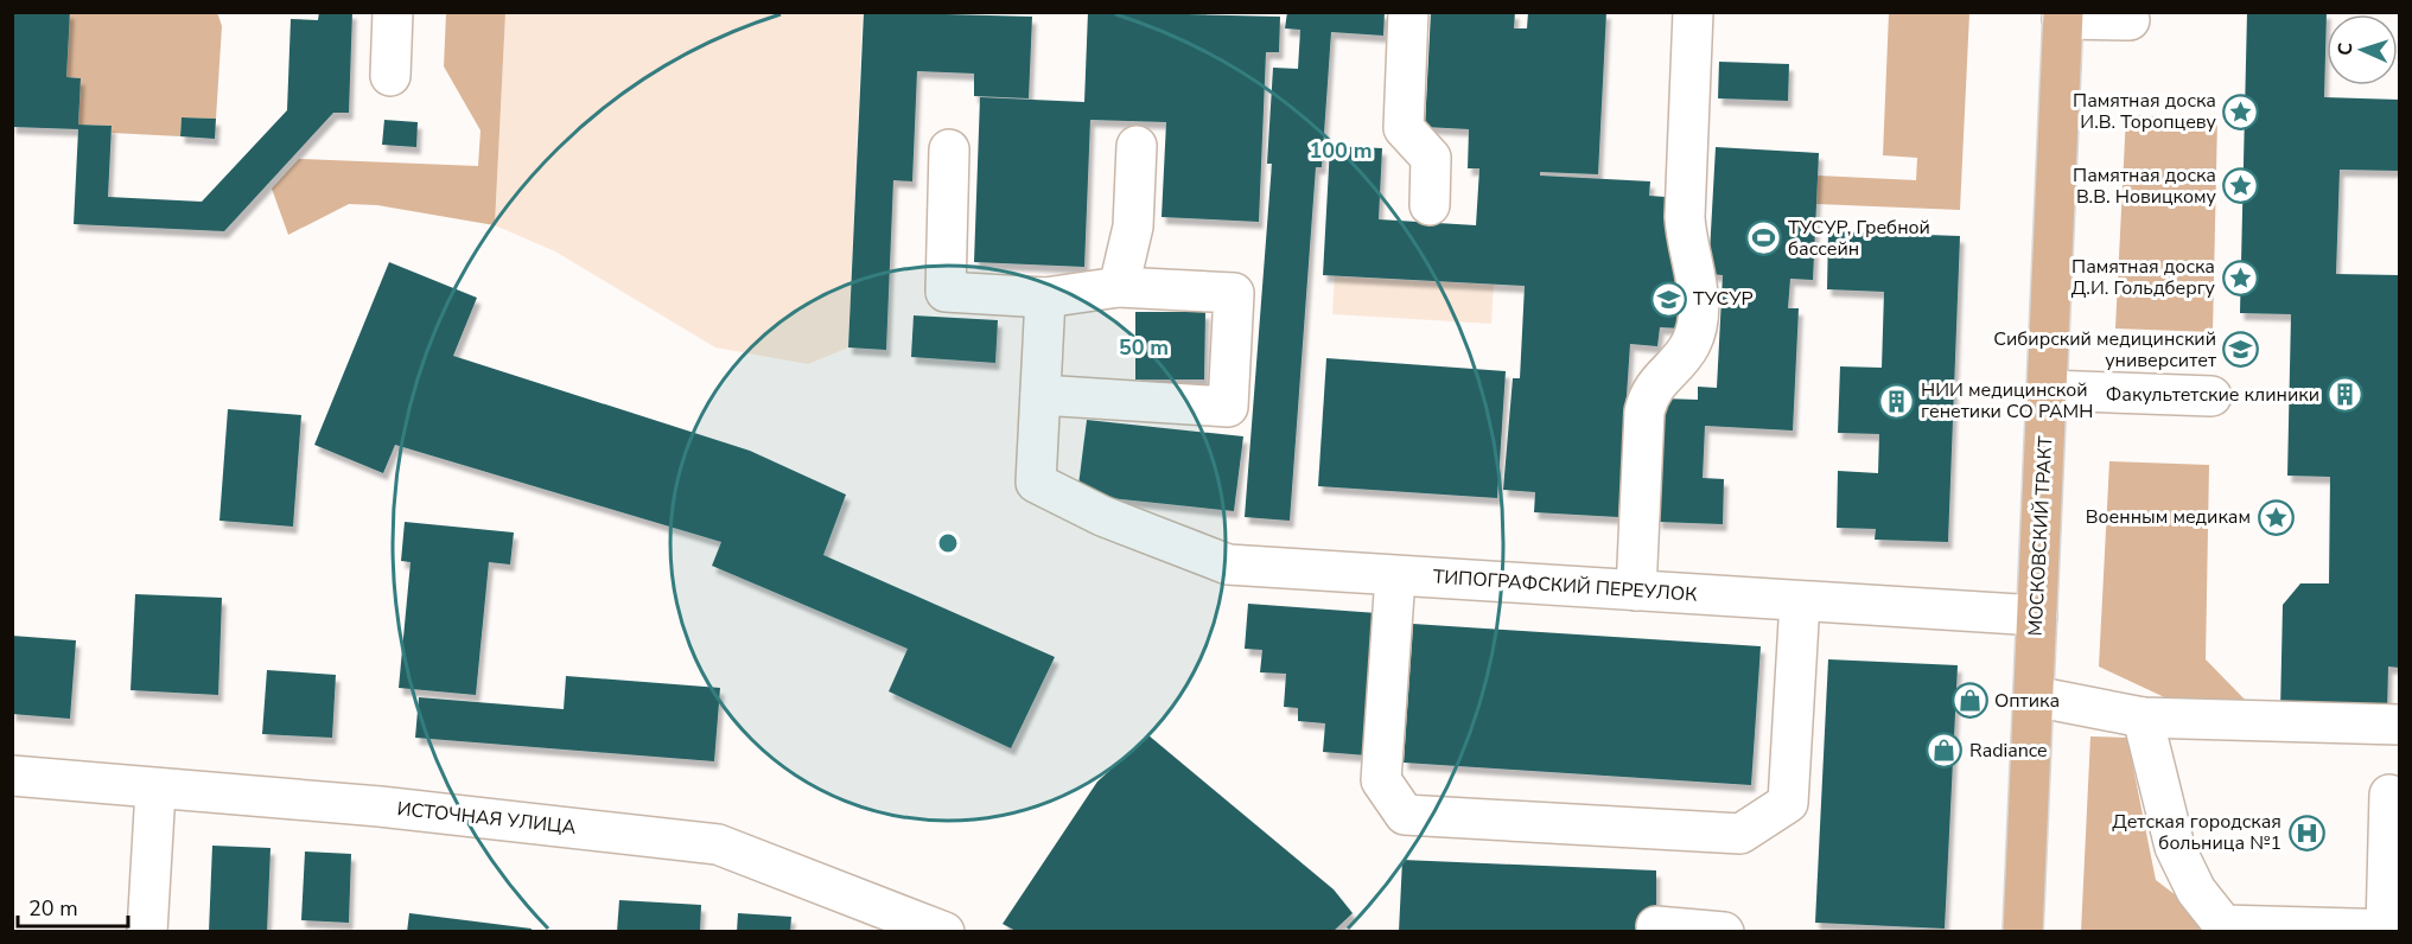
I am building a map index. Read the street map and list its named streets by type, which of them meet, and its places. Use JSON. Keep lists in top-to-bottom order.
{
  "streets": {
    "main road": ["МОСКОВСКИЙ ТРАКТ"],
    "street": ["ТИПОГРАФСКИЙ ПЕРЕУЛОК", "ИСТОЧНАЯ УЛИЦА"]
  },
  "crossings": [
    ["МОСКОВСКИЙ ТРАКТ", "ТИПОГРАФСКИЙ ПЕРЕУЛОК"]
  ],
  "places": {
    "place": [
      "Памятная доска И.В. Торопцеву",
      "Памятная доска В.В. Новицкому",
      "Памятная доска Д.И. Гольдбергу",
      "Военным медикам"
    ],
    "sports": ["ТУСУР, Гребной бассейн"],
    "school or university": ["ТУСУР", "Сибирский медицинский университет"],
    "building": ["Факультетские клиники", "НИИ медицинской генетики СО РАМН"],
    "shop": ["Оптика", "Radiance"],
    "hospital": ["Детская городская больница №1"]
  },
  "scale_bar": "20 m",
  "north": "left",
  "rings": ["100 m", "50 m"]
}
